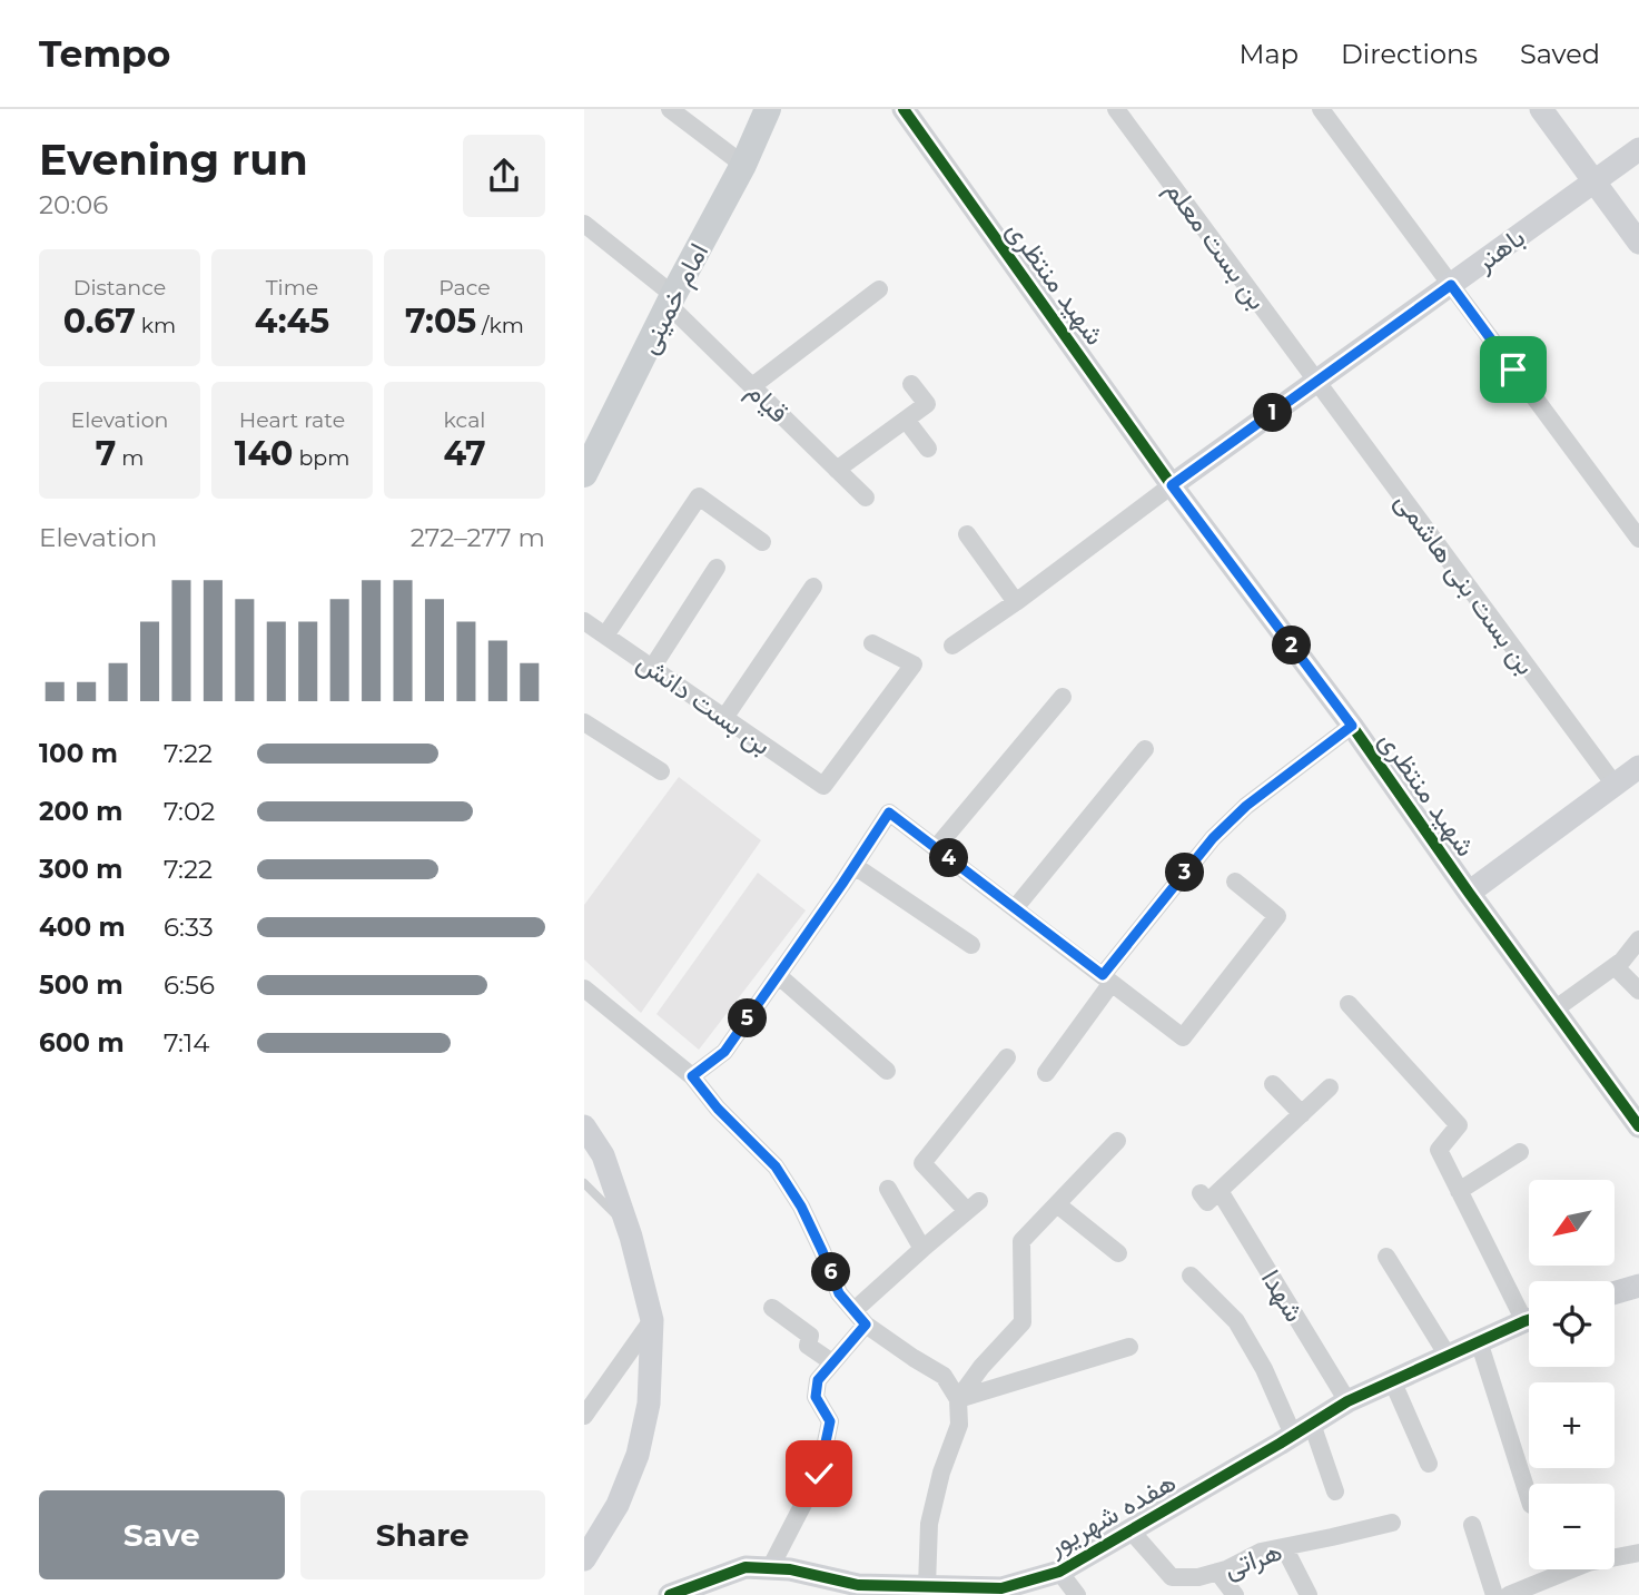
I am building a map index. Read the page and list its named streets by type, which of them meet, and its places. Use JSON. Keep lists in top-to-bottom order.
{
  "streets": {
    "main road": ["امام خمینی"],
    "street": [
      "بن بست معلم",
      "باهنر",
      "شهید منتظری",
      "قیام",
      "بن بست بنی هاشمی",
      "بن بست دانش",
      "شهدا",
      "هفده شهریور",
      "هراتی"
    ]
  },
  "crossings": [
    ["بن بست معلم", "باهنر"],
    ["بن بست معلم", "بن بست بنی هاشمی"],
    ["باهنر", "شهید منتظری"],
    ["باهنر", "بن بست بنی هاشمی"],
    ["امام خمینی", "قیام"],
    ["شهدا", "هفده شهریور"],
    ["هفده شهریور", "هراتی"]
  ],
  "north": "bottom left",
  "page": {
    "header": "Tempo",
    "nav": ["Map", "Directions", "Saved"],
    "heading": ["Evening run", "20:06"],
    "stats": [
      ["Distance", "0.67 km"],
      ["Time", "4:45"],
      ["Pace", "7:05 /km"],
      ["Elevation", "7 m"],
      ["Heart rate", "140 bpm"],
      ["kcal", "47"]
    ],
    "pins": [
      "1",
      "2",
      "4",
      "3",
      "5",
      "6"
    ],
    "chart": ["Elevation", "272–277 m"],
    "list": [
      {
        "name": "100 m",
        "note": "7:22"
      },
      {
        "name": "200 m",
        "note": "7:02"
      },
      {
        "name": "300 m",
        "note": "7:22"
      },
      {
        "name": "400 m",
        "note": "6:33"
      },
      {
        "name": "500 m",
        "note": "6:56"
      },
      {
        "name": "600 m",
        "note": "7:14"
      }
    ],
    "map_buttons": ["+", "−"],
    "buttons": ["Save", "Share"]
  }
}
